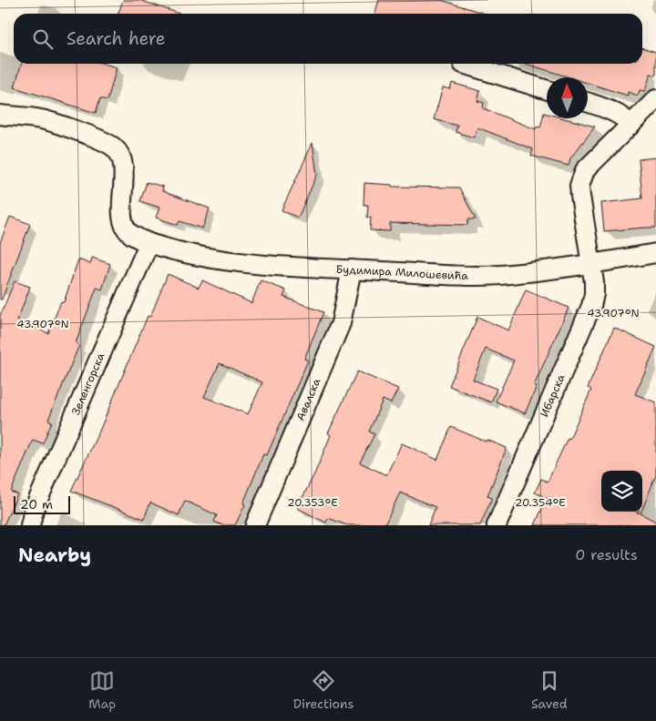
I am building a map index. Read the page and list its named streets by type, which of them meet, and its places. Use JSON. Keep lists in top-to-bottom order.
{
  "streets": {
    "street": [
      "Будимира Милошевића",
      "Зеленгорска",
      "Ибарска",
      "Авалска"
    ]
  },
  "crossings": [
    ["Будимира Милошевића", "Зеленгорска"],
    ["Будимира Милошевића", "Ибарска"],
    ["Будимира Милошевића", "Авалска"]
  ],
  "scale_bar": "20 m",
  "north": "top",
  "page": {
    "search": "Search here",
    "scale": "20 m",
    "heading": ["Nearby", "0 results"],
    "nav": ["Map", "Directions", "Saved"]
  },
  "coordinates": ["43.907°N", "20.353°E", "20.354°E"]
}
